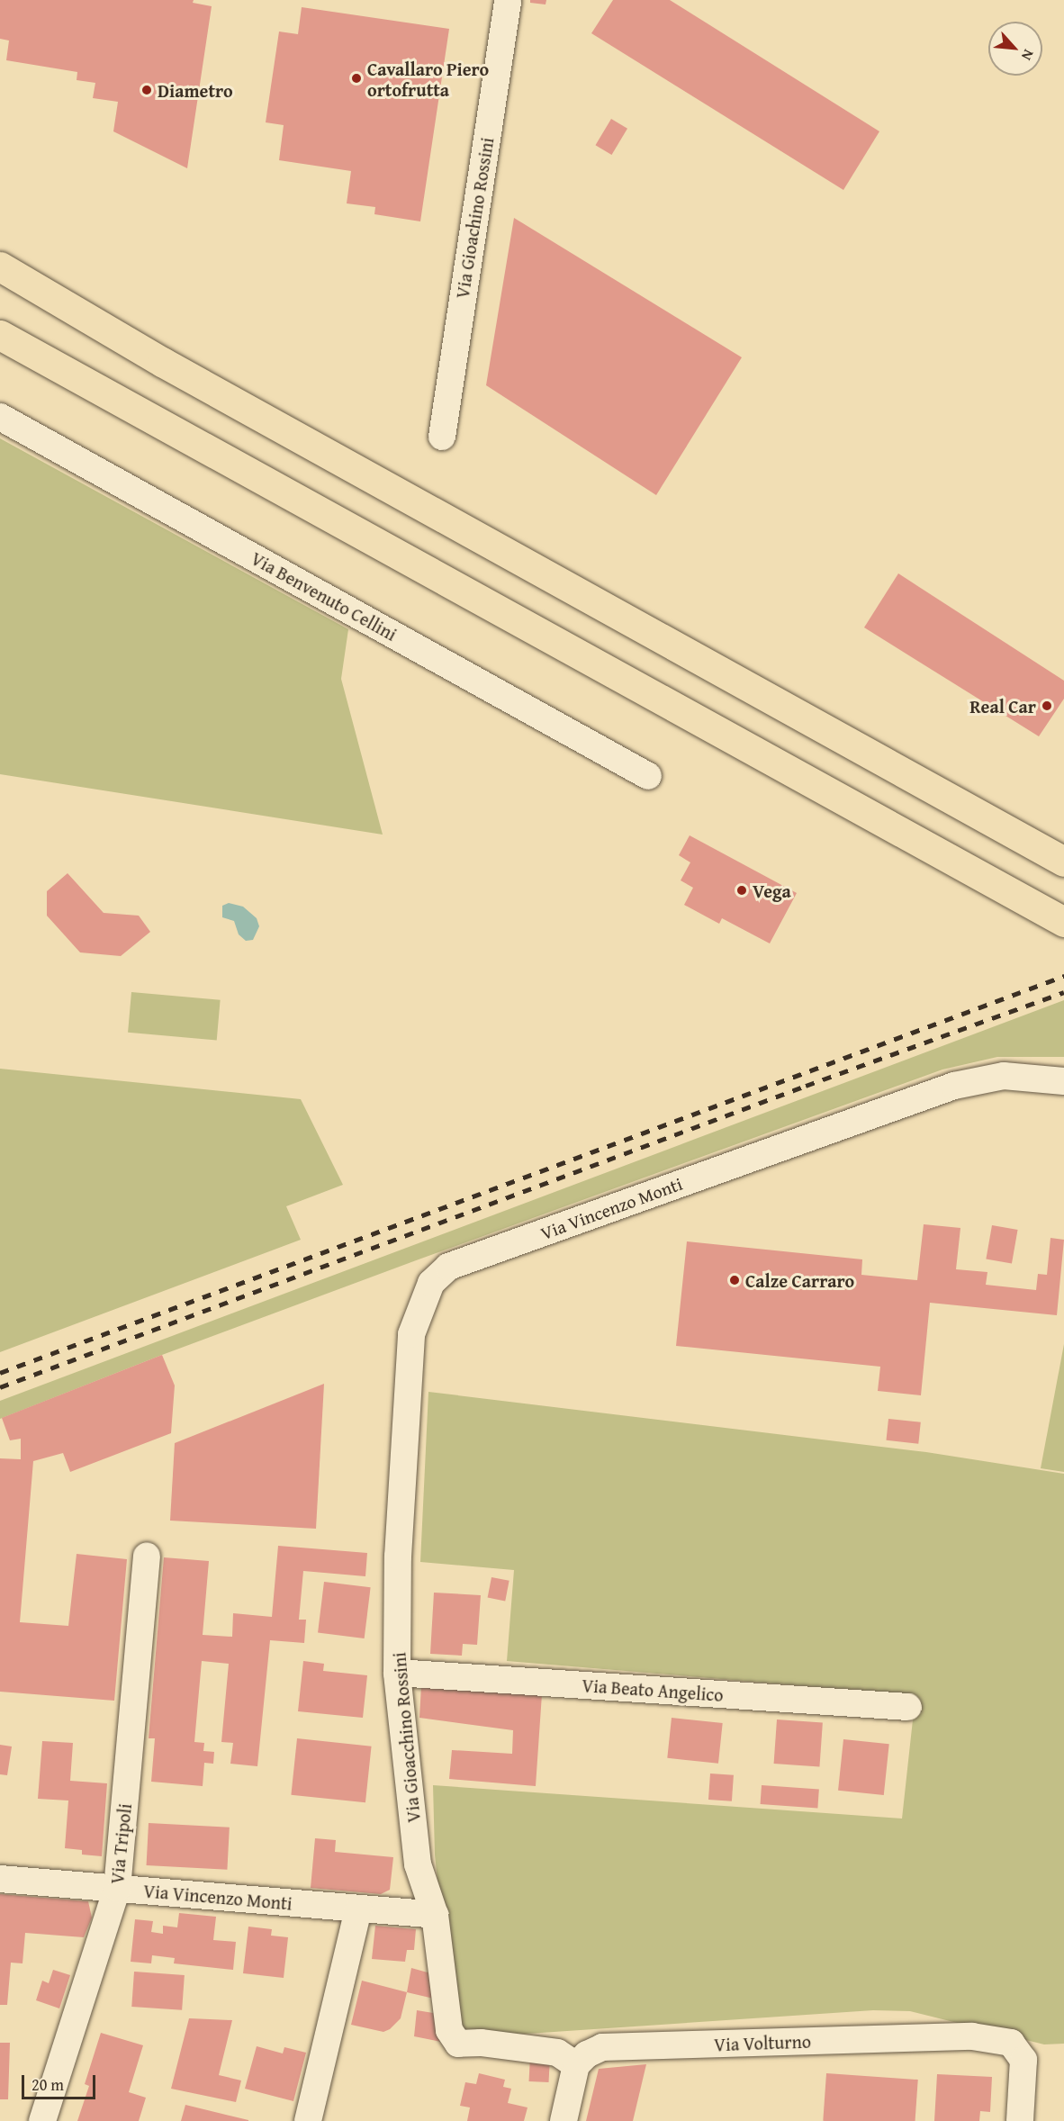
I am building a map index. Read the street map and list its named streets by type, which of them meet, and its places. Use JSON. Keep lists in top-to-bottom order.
{
  "streets": {
    "street": [
      "Via Gioachino Rossini",
      "Via Benvenuto Cellini",
      "Via Vincenzo Monti",
      "Via Beato Angelico",
      "Via Gioacchino Rossini",
      "Via Tripoli",
      "Via Volturno"
    ]
  },
  "crossings": [
    ["Via Vincenzo Monti", "Via Gioacchino Rossini"],
    ["Via Vincenzo Monti", "Via Tripoli"],
    ["Via Beato Angelico", "Via Gioacchino Rossini"],
    ["Via Gioacchino Rossini", "Via Volturno"]
  ],
  "places": [
    "Cavallaro Piero ortofrutta",
    "Diametro",
    "Real Car",
    "Vega",
    "Calze Carraro"
  ],
  "scale_bar": "20 m",
  "north": "bottom right"
}
